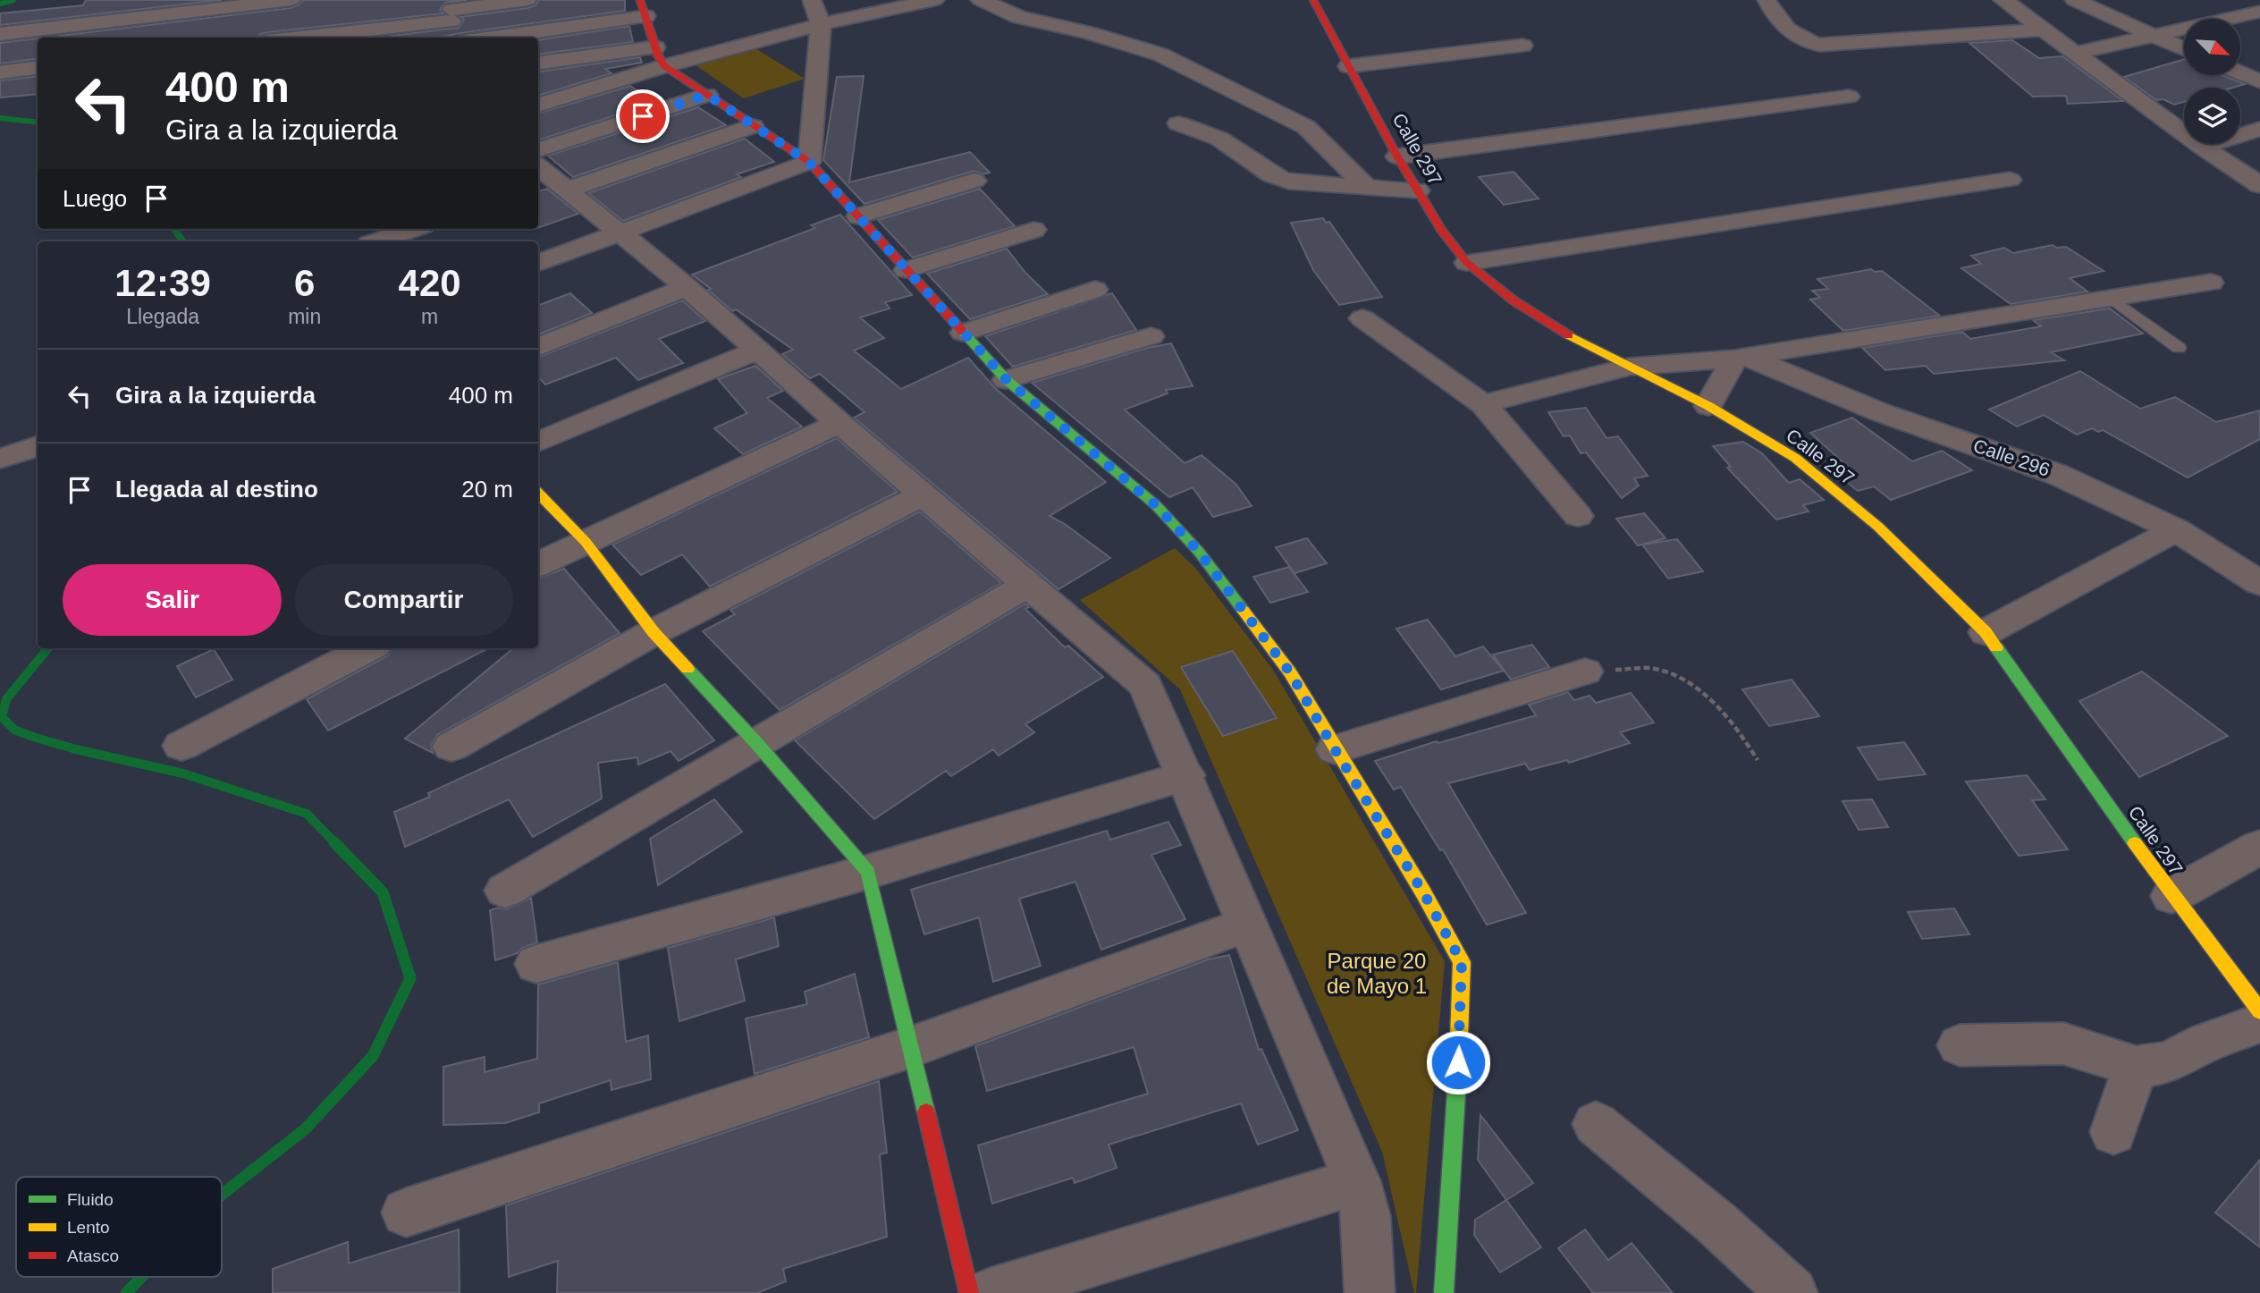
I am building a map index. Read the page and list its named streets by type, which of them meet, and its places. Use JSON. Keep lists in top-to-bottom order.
{
  "streets": {
    "street": ["Calle 297", "Calle 296"]
  },
  "crossings": [
    ["Calle 297", "Calle 296"]
  ],
  "parks": ["Parque 20 de Mayo 1"],
  "legend": ["Fluido", "Lento", "Atasco"],
  "north": "bottom right",
  "page": {
    "turn": ["400 m", "Gira a la izquierda"],
    "then": "Luego",
    "eta": [
      "12:39",
      "Llegada",
      "6",
      "min",
      "420",
      "m"
    ],
    "list": [
      {
        "name": "Gira a la izquierda",
        "value": "400 m"
      },
      {
        "name": "Llegada al destino",
        "value": "20 m"
      }
    ],
    "buttons": ["Salir", "Compartir"]
  }
}
